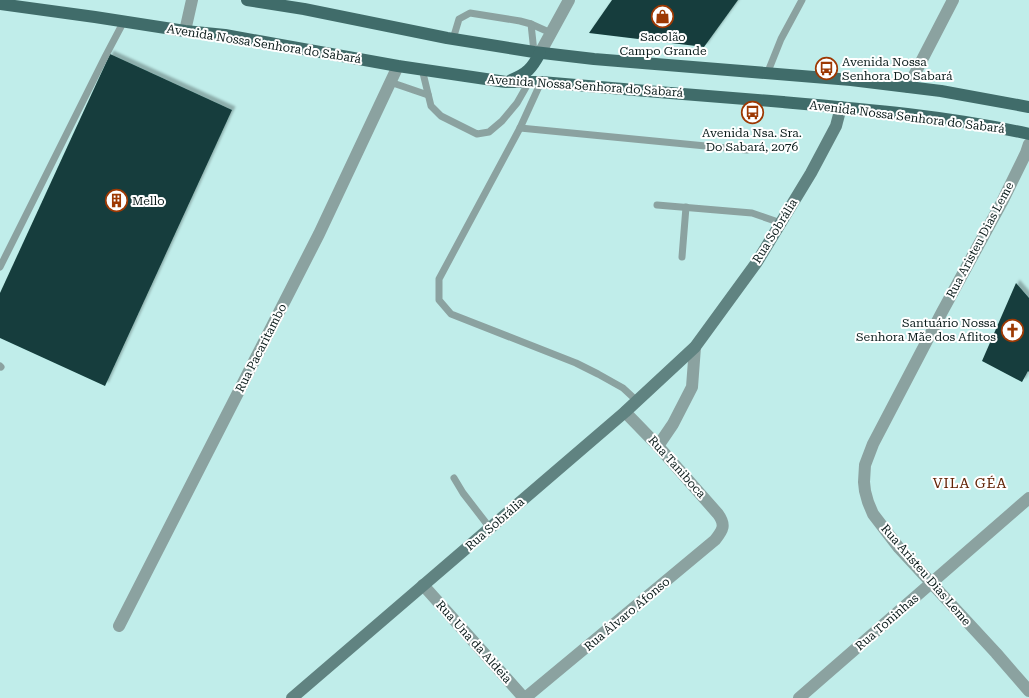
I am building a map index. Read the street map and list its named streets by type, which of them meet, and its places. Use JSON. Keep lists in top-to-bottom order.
{
  "streets": {
    "main road": ["Avenida Nossa Senhora do Sabará"],
    "street": [
      "Rua Sobrália",
      "Rua Aristeu Dias Leme",
      "Rua Pacaritambo",
      "Rua Taniboca",
      "Rua Álvaro Afonso",
      "Rua Toninhas",
      "Rua Una da Aldeia"
    ]
  },
  "crossings": [
    ["Avenida Nossa Senhora do Sabará", "Rua Sobrália"],
    ["Avenida Nossa Senhora do Sabará", "Rua Pacaritambo"],
    ["Rua Sobrália", "Rua Taniboca"],
    ["Rua Sobrália", "Rua Una da Aldeia"],
    ["Rua Aristeu Dias Leme", "Rua Toninhas"],
    ["Rua Taniboca", "Rua Álvaro Afonso"],
    ["Rua Álvaro Afonso", "Rua Una da Aldeia"]
  ],
  "districts": ["VILA GÉA"],
  "places": {
    "shop": ["Sacolão Campo Grande"],
    "bus stop": ["Avenida Nossa Senhora Do Sabará", "Avenida Nsa. Sra. Do Sabará, 2076"],
    "building": ["Mello"],
    "church": ["Santuário Nossa Senhora Mãe dos Aflitos"]
  }
}
